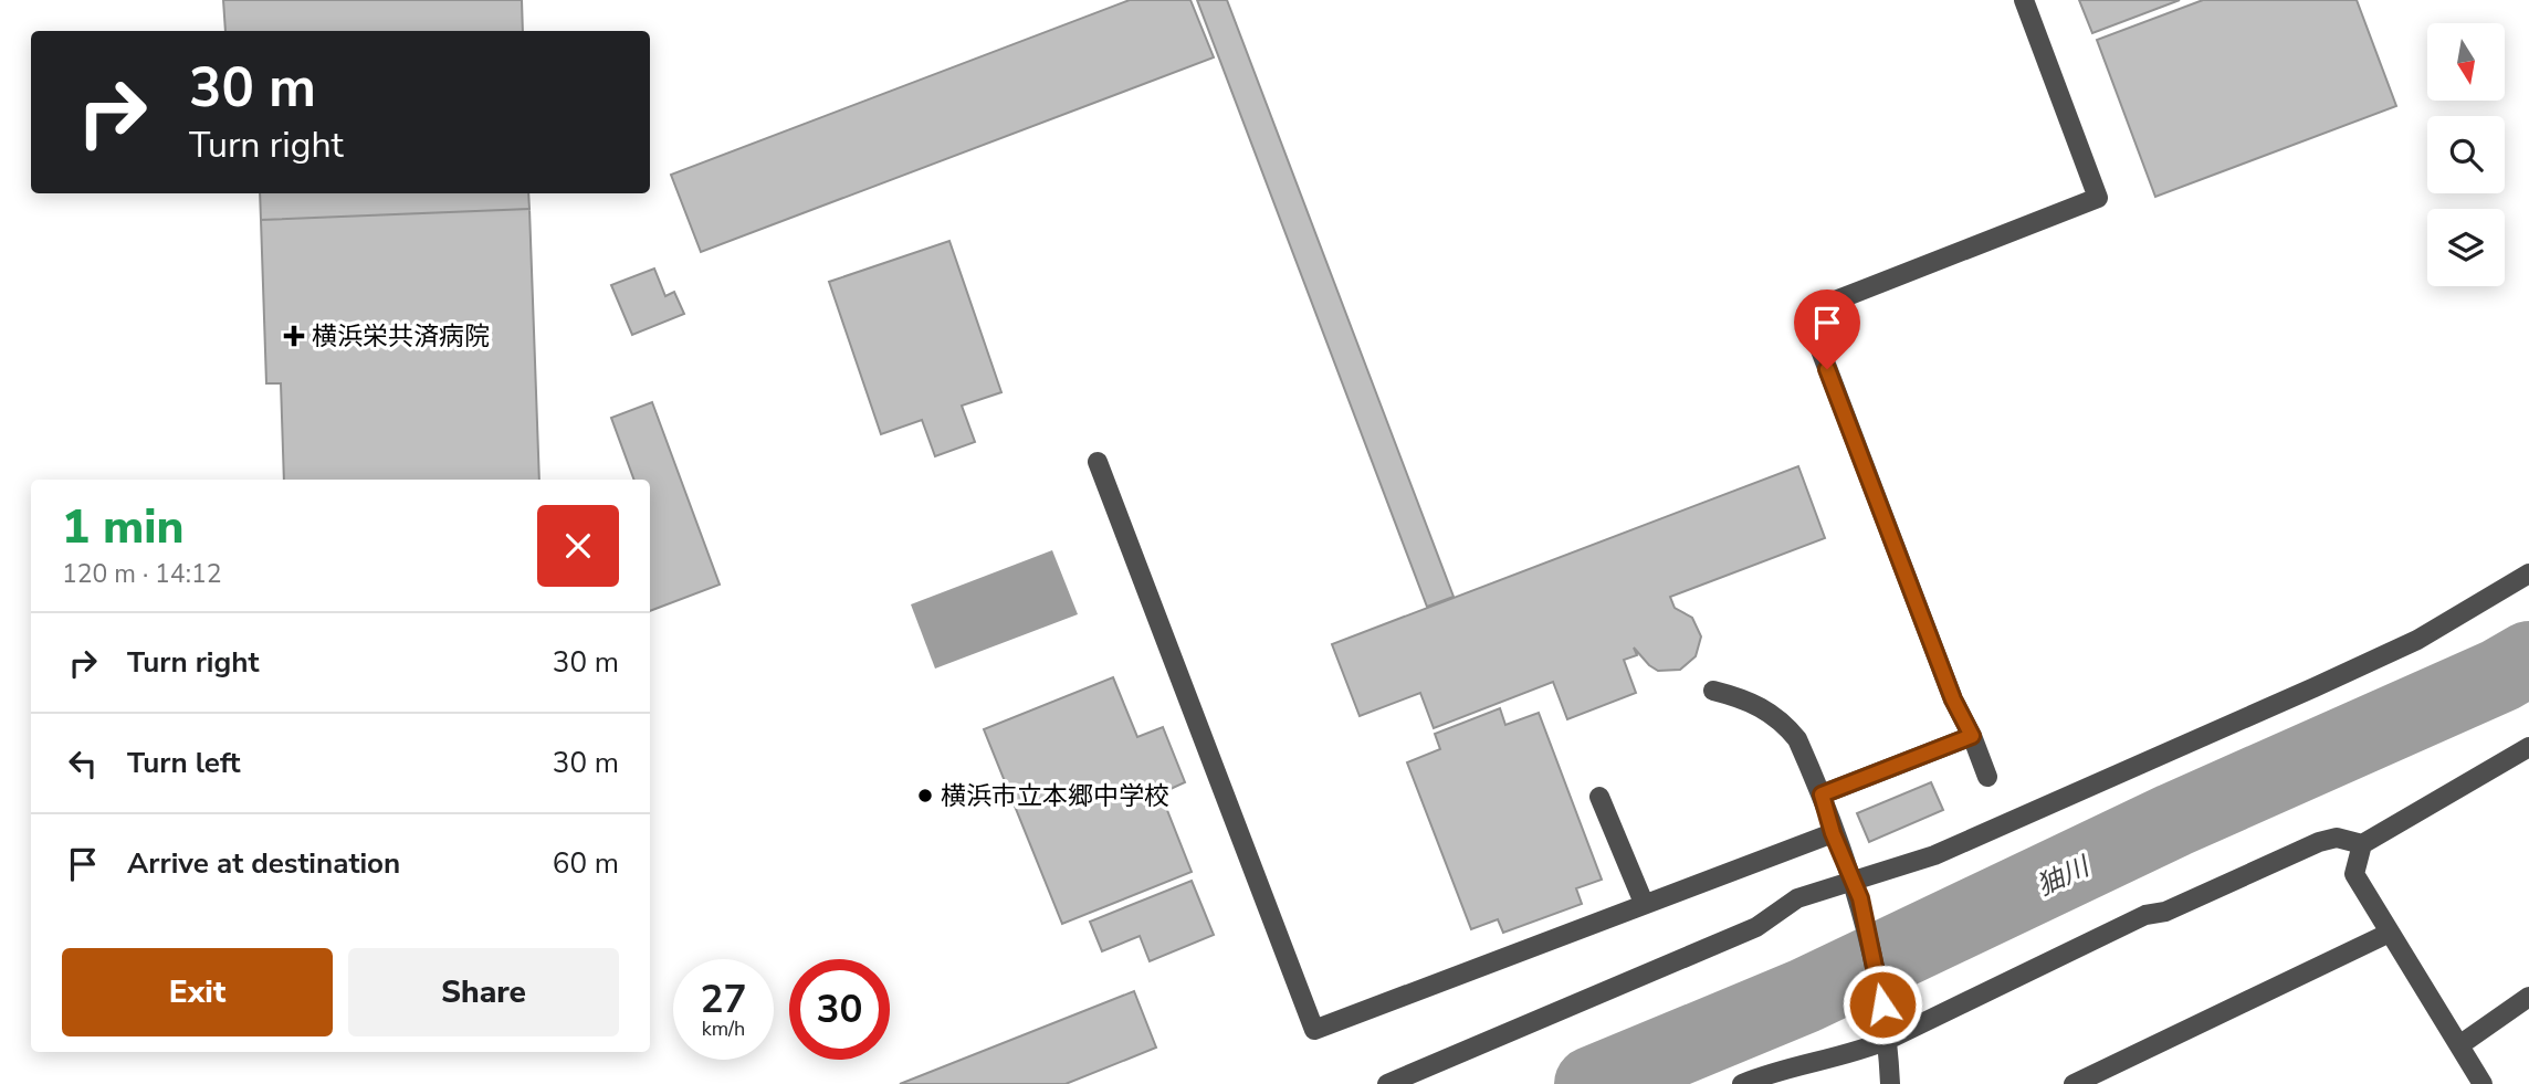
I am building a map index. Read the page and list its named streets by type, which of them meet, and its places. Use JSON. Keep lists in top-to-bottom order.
{
  "water": ["㹨川"],
  "places": {
    "health": ["横浜栄共済病院"],
    "other": ["横浜市立本郷中学校"]
  },
  "north": "bottom",
  "page": {
    "turn": ["30 m", "Turn right"],
    "heading": ["1 min", "120 m · 14:12"],
    "list": [
      {
        "name": "Turn right",
        "value": "30 m"
      },
      {
        "name": "Turn left",
        "value": "30 m"
      },
      {
        "name": "Arrive at destination",
        "value": "60 m"
      }
    ],
    "buttons": ["Exit", "Share"],
    "speed": "27 km/h",
    "limit": "30"
  }
}
